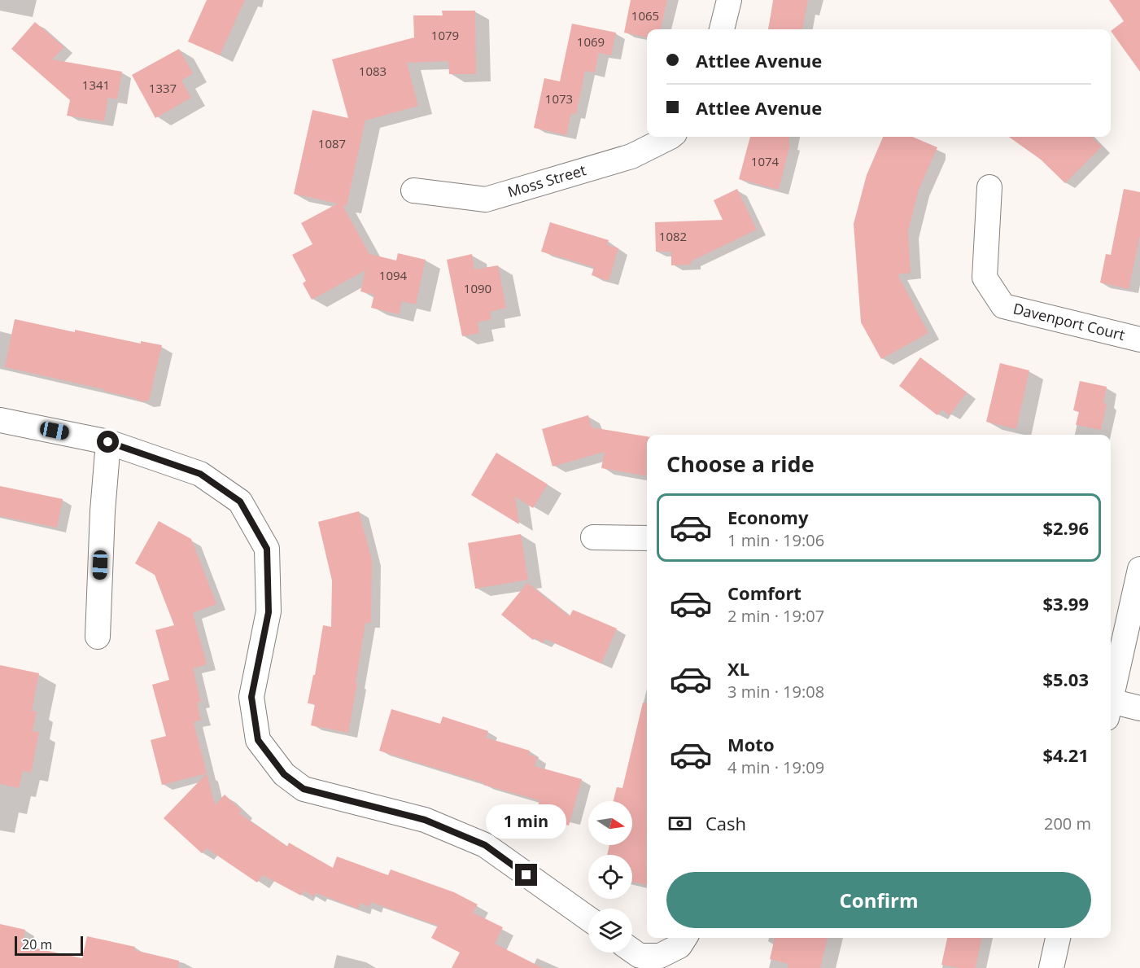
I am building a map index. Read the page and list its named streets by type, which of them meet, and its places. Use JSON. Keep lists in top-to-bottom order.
{
  "streets": {
    "street": ["Moss Street", "Davenport Court"]
  },
  "house_numbers": [
    "1065",
    "1079",
    "1069",
    "1083",
    "1341",
    "1337",
    "1073",
    "1087",
    "1074",
    "1082",
    "1094",
    "1090"
  ],
  "scale_bar": "20 m",
  "north": "right",
  "page": {
    "banner": ["Attlee Avenue", "Attlee Avenue"],
    "heading": "Choose a ride",
    "list": [
      {
        "name": "Economy",
        "note": "1 min · 19:06",
        "value": "$2.96"
      },
      {
        "name": "Comfort",
        "note": "2 min · 19:07",
        "value": "$3.99"
      },
      {
        "name": "XL",
        "note": "3 min · 19:08",
        "value": "$5.03"
      },
      {
        "name": "Moto",
        "note": "4 min · 19:09",
        "value": "$4.21"
      }
    ],
    "pay": ["Cash", "200 m"],
    "bubble": "1 min",
    "buttons": "Confirm",
    "scale": "20 m"
  }
}
